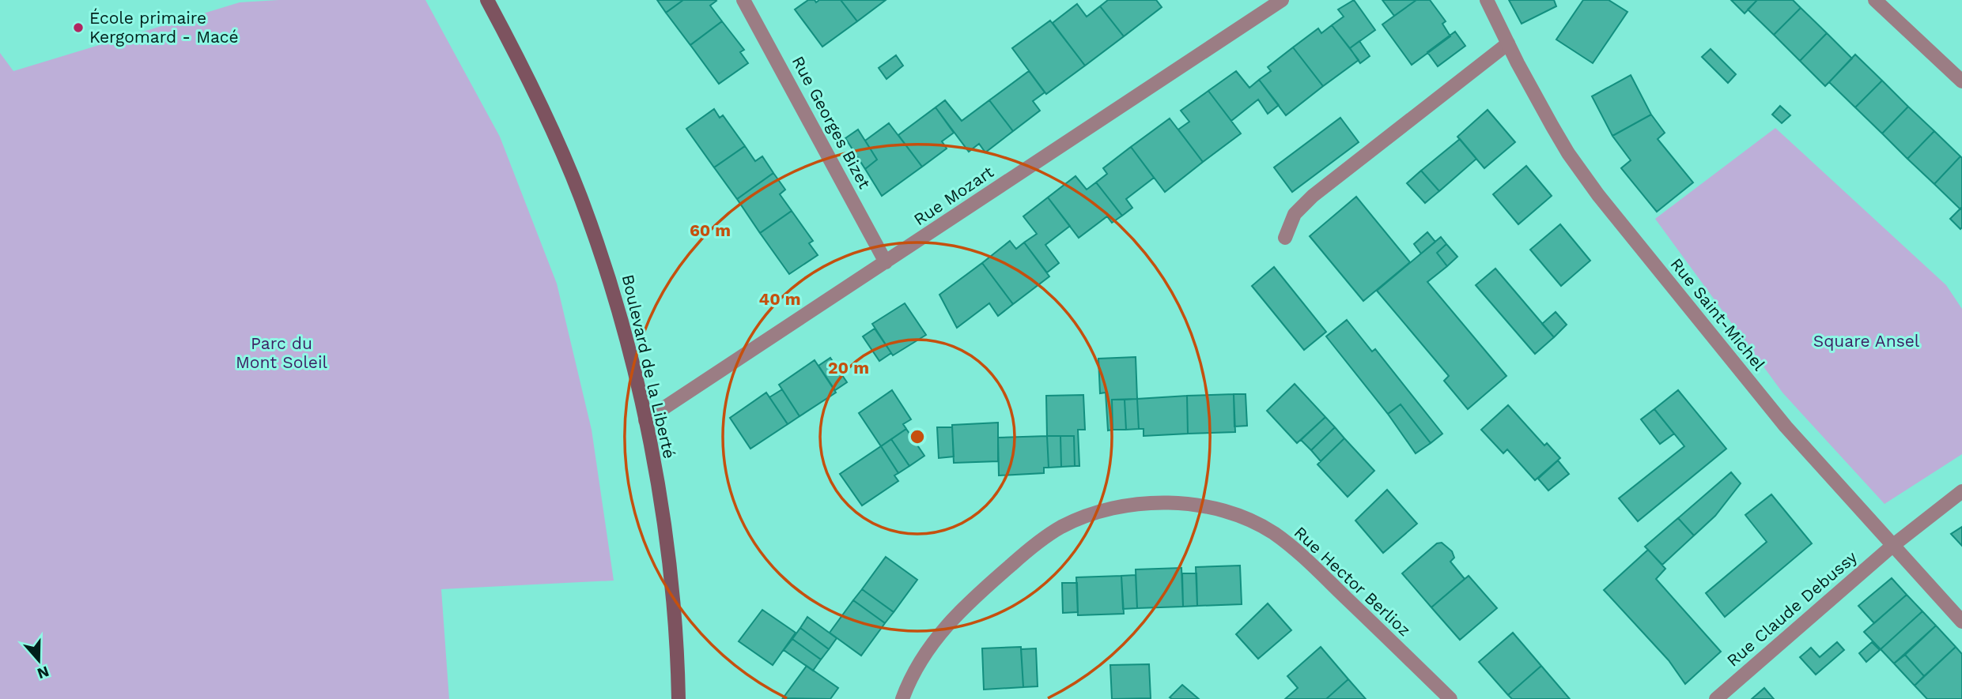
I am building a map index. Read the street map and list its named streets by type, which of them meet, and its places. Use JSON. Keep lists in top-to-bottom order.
{
  "streets": {
    "main road": ["Boulevard de la Liberté"],
    "street": [
      "Rue Georges Bizet",
      "Rue Mozart",
      "Rue Saint-Michel",
      "Rue Hector Berlioz",
      "Rue Claude Debussy"
    ]
  },
  "crossings": [
    ["Rue Georges Bizet", "Rue Mozart"],
    ["Rue Mozart", "Boulevard de la Liberté"],
    ["Rue Saint-Michel", "Rue Claude Debussy"]
  ],
  "parks": ["Square Ansel", "Parc du Mont Soleil"],
  "places": ["École primaire Kergomard - Macé"],
  "north": "bottom",
  "rings": ["60 m", "40 m", "20 m"]
}
